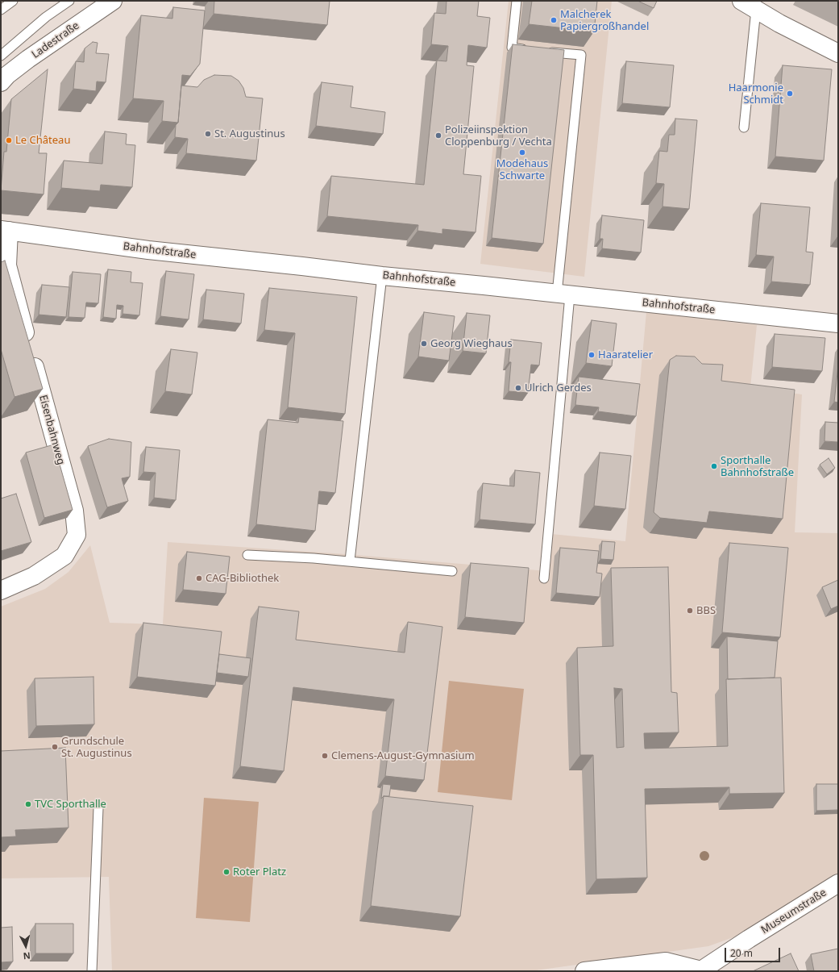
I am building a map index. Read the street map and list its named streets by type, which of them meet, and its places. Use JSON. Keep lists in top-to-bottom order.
{
  "streets": {
    "street": [
      "Ladestraße",
      "Bahnhofstraße",
      "Eisenbahnweg",
      "Museumstraße"
    ]
  },
  "crossings": [
    ["Bahnhofstraße", "Eisenbahnweg"]
  ],
  "places": [
    "Malcherek Papiergroßhandel",
    "Haarmonie Schmidt",
    "St. Augustinus",
    "Polizeiinspektion Cloppenburg / Vechta",
    "Le Château",
    "Modehaus Schwarte",
    "Georg Wieghaus",
    "Haaratelier",
    "Ulrich Gerdes",
    "Sporthalle Bahnhofstraße",
    "CAG-Bibliothek",
    "BBS",
    "Grundschule St. Augustinus",
    "Clemens-August-Gymnasium",
    "TVC Sporthalle",
    "Roter Platz"
  ],
  "scale_bar": "20 m",
  "north": "bottom"
}
